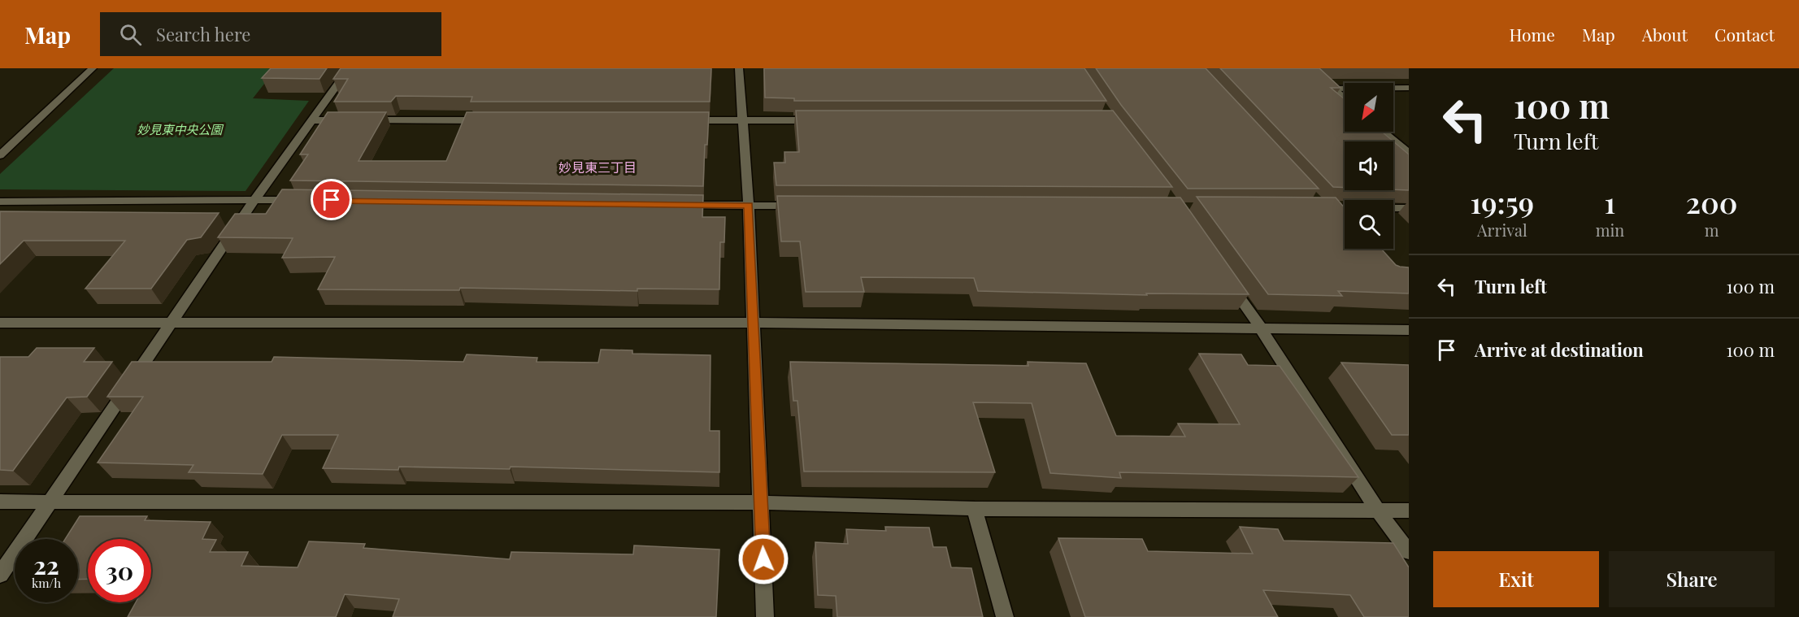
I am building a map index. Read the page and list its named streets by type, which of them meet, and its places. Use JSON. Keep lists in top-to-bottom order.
{
  "districts": ["妙見東三丁目"],
  "parks": ["妙見東中央公園"],
  "north": "bottom left",
  "page": {
    "header": "Map",
    "search": "Search here",
    "nav": [
      "Home",
      "Map",
      "About",
      "Contact"
    ],
    "turn": ["100 m", "Turn left"],
    "eta": [
      "19:59",
      "Arrival",
      "1",
      "min",
      "200",
      "m"
    ],
    "list": [
      {
        "name": "Turn left",
        "value": "100 m"
      },
      {
        "name": "Arrive at destination",
        "value": "100 m"
      }
    ],
    "speed": "22 km/h",
    "limit": "30",
    "buttons": ["Exit", "Share"]
  }
}
